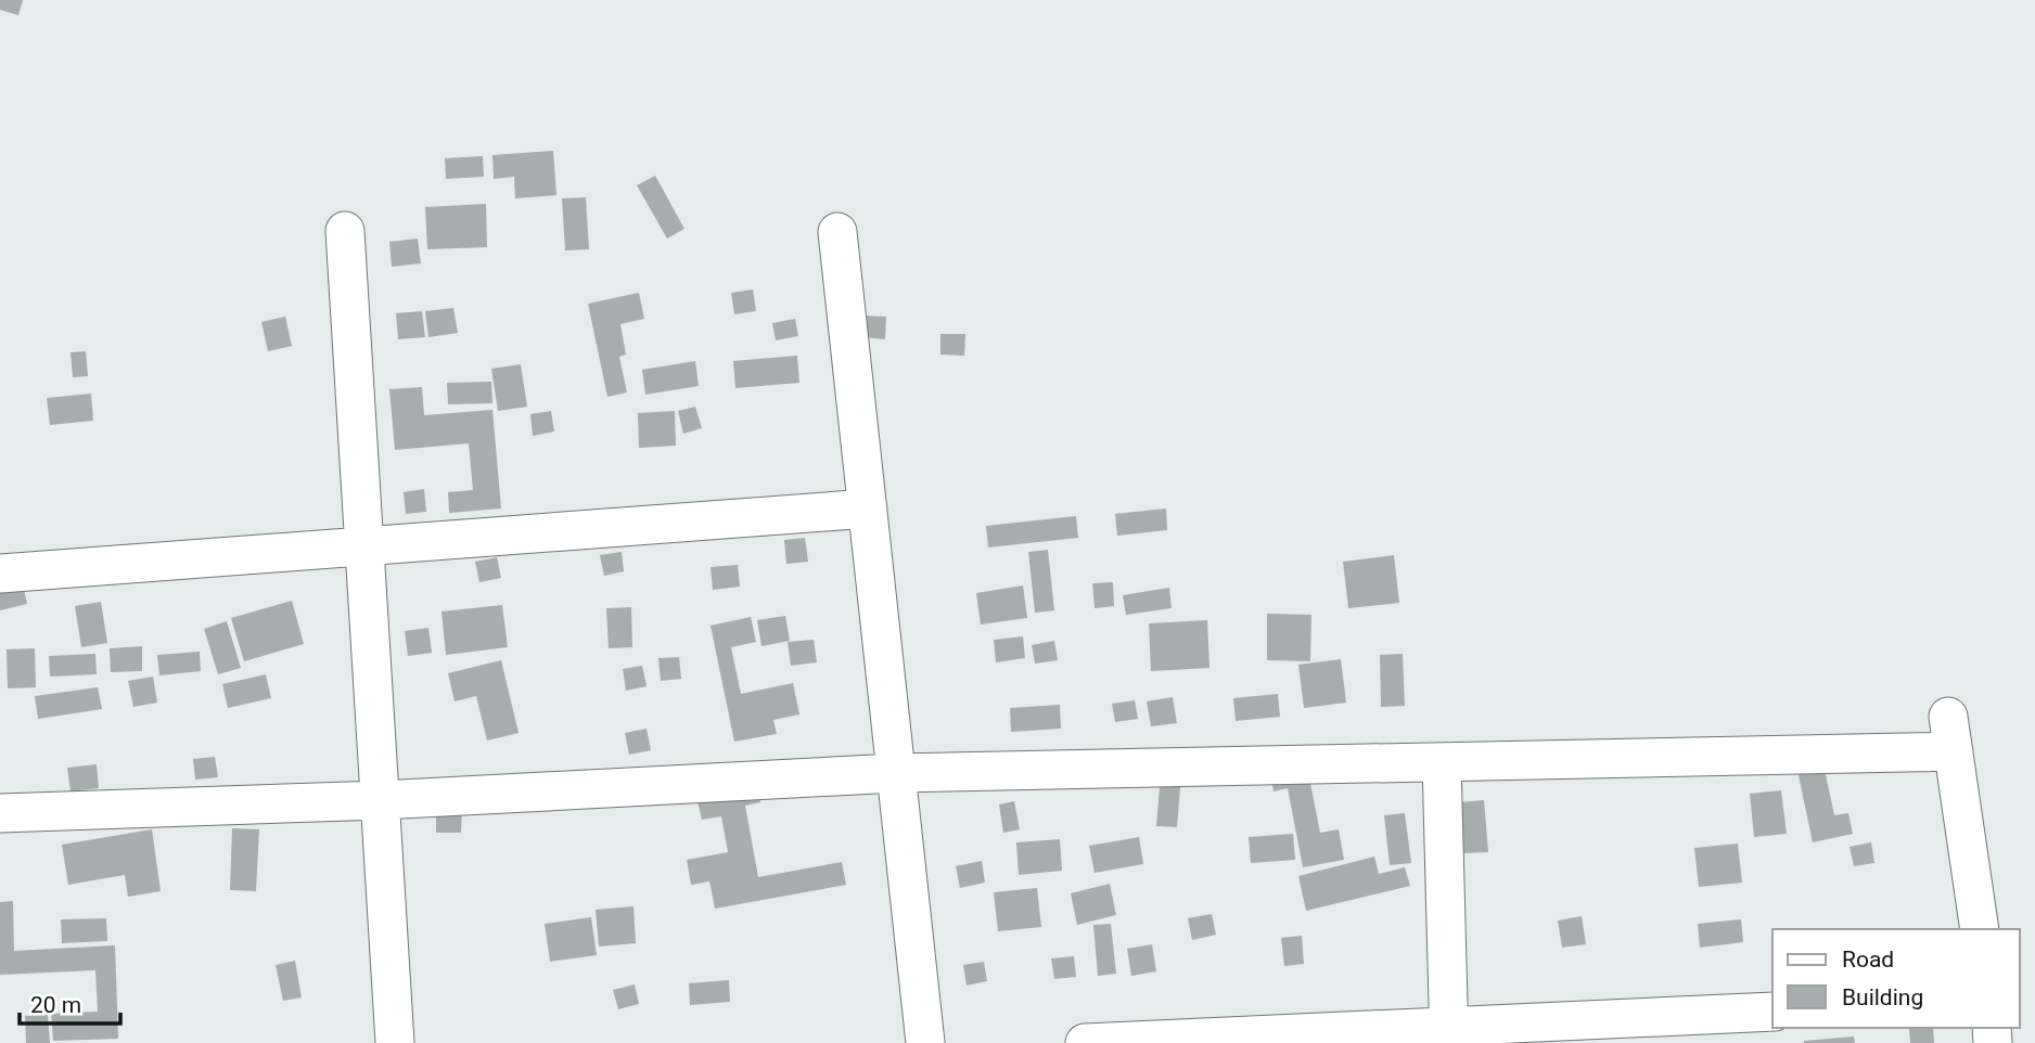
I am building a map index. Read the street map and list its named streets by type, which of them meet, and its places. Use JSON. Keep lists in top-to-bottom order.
{
  "legend": ["Road", "Building"],
  "scale_bar": "20 m"
}
